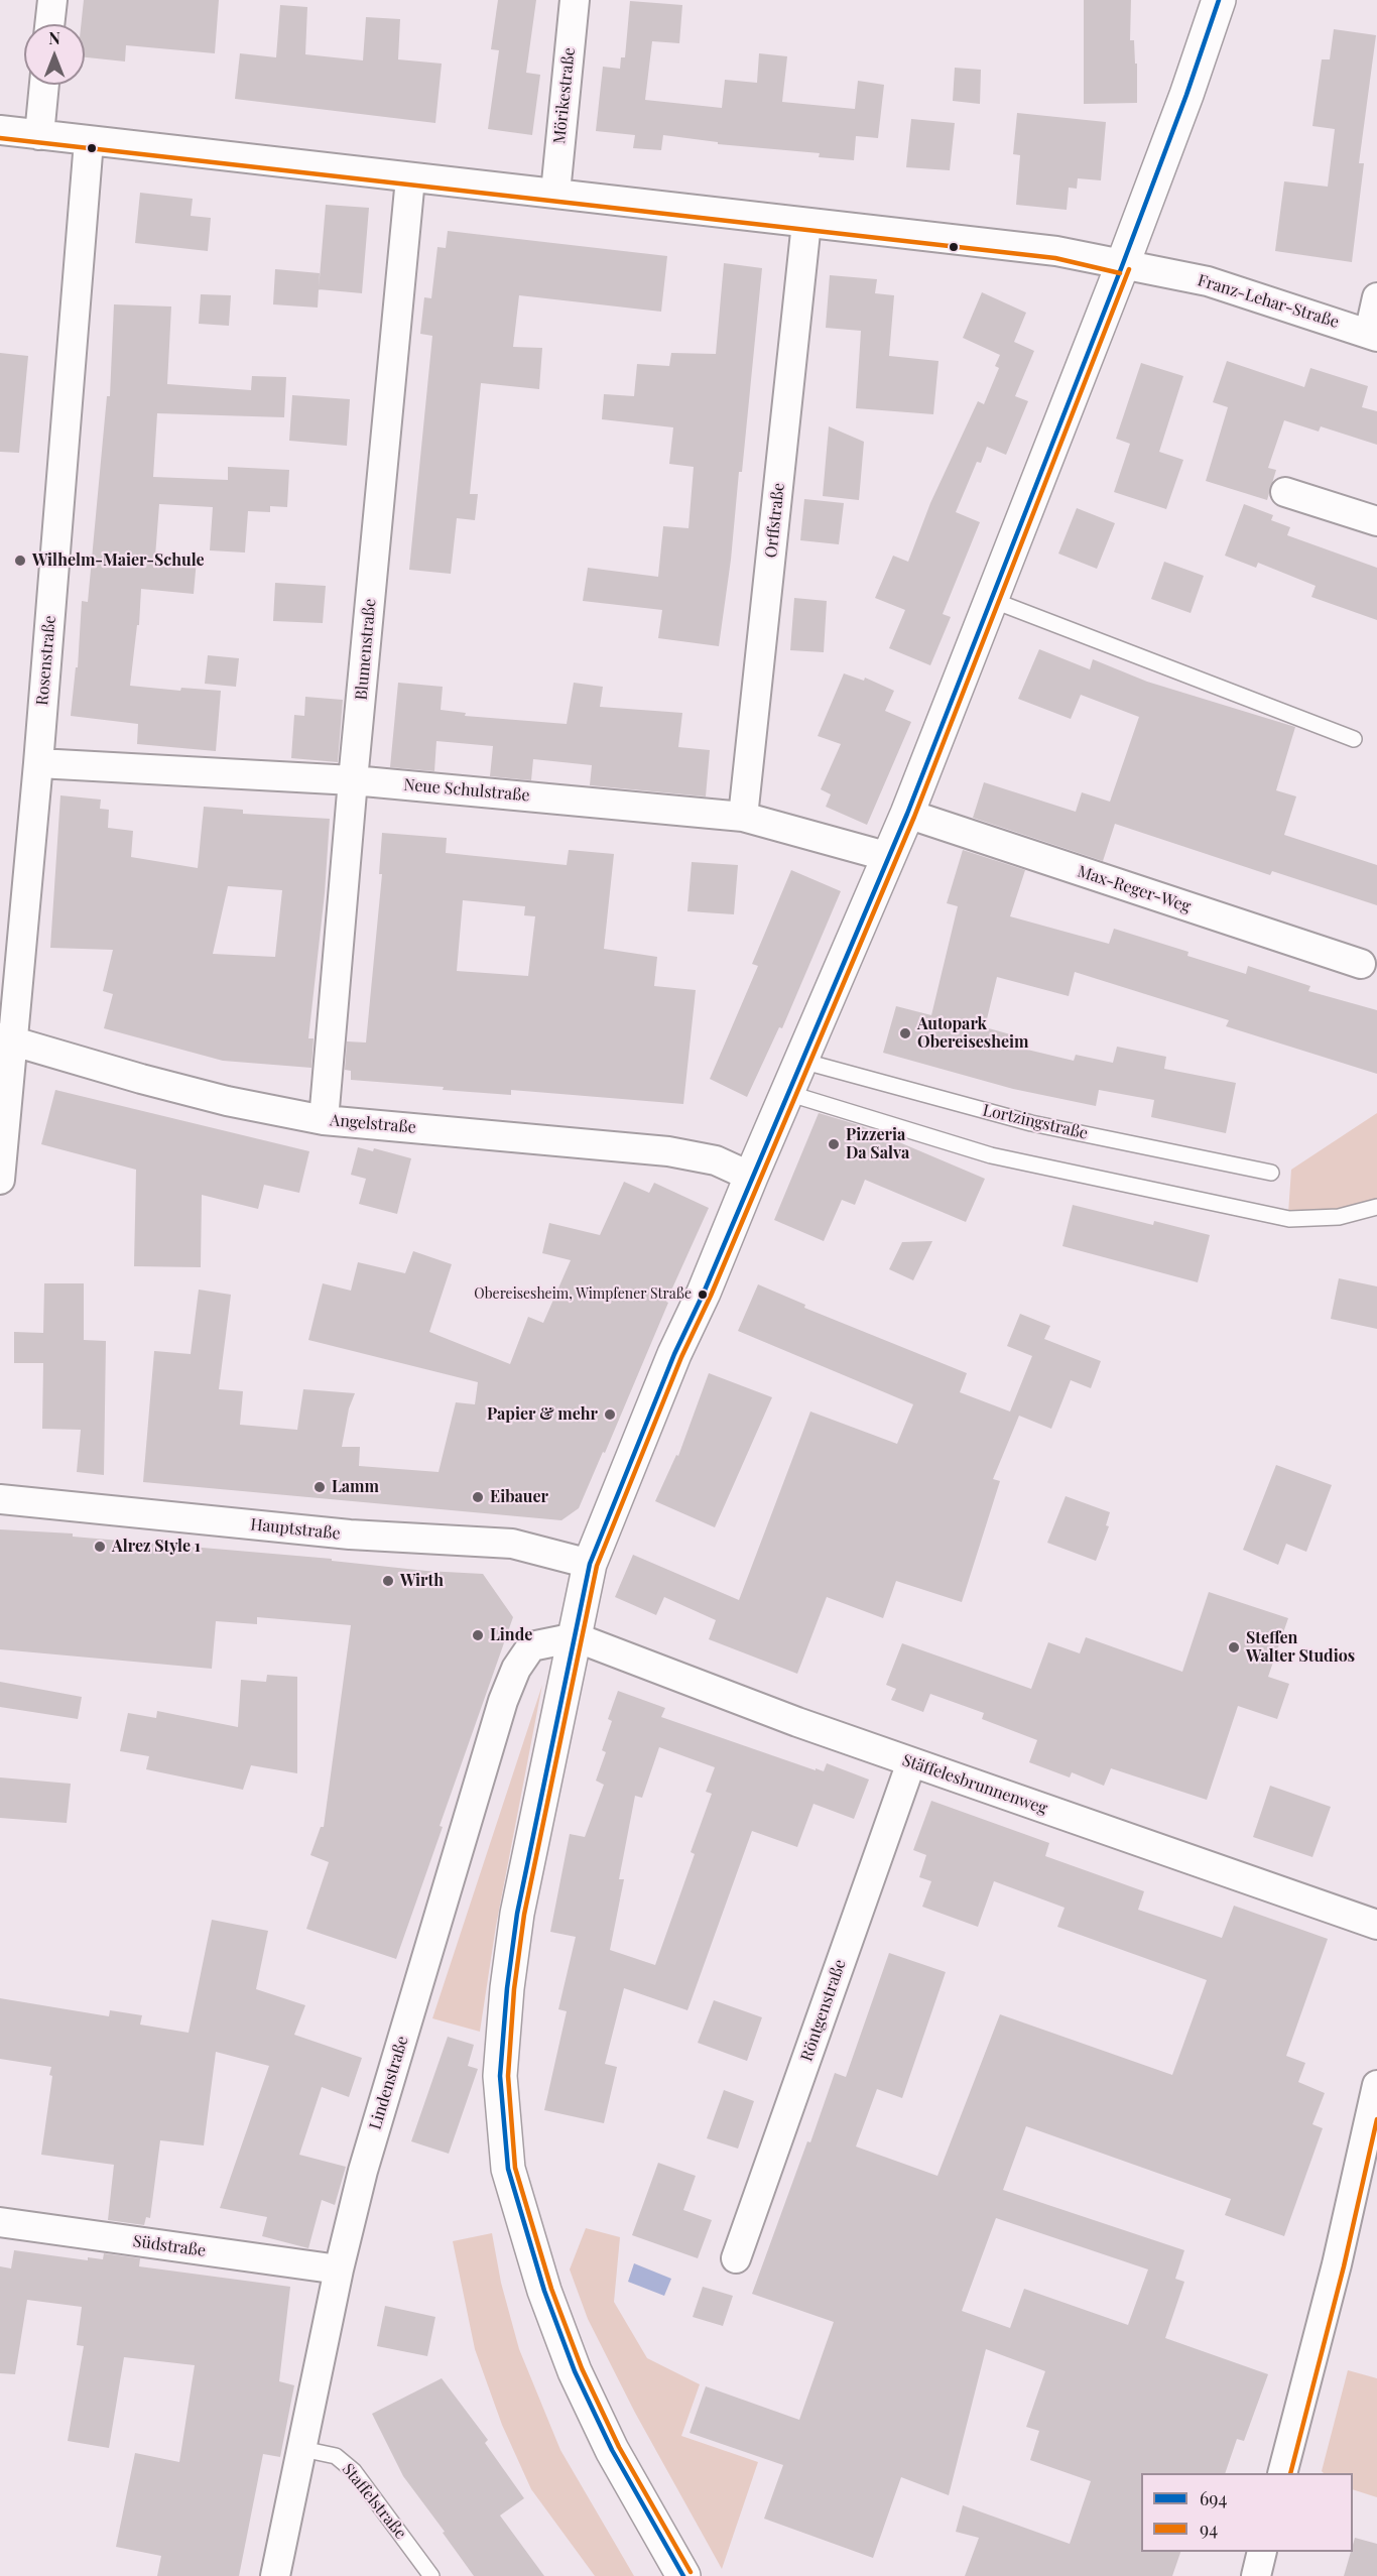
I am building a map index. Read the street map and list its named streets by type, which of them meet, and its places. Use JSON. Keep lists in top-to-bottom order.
{
  "streets": {
    "street": [
      "Mörikestraße",
      "Franz-Lehar-Straße",
      "Orffstraße",
      "Blumenstraße",
      "Rosenstraße",
      "Neue Schulstraße",
      "Max-Reger-Weg",
      "Angelstraße",
      "Hauptstraße",
      "Stäffelesbrunnenweg",
      "Röntgenstraße",
      "Lindenstraße",
      "Südstraße"
    ],
    "lane": ["Lortzingstraße", "Staffelstraße"]
  },
  "crossings": [
    ["Mörikestraße", "Franz-Lehar-Straße"],
    ["Franz-Lehar-Straße", "Orffstraße"],
    ["Franz-Lehar-Straße", "Blumenstraße"],
    ["Franz-Lehar-Straße", "Rosenstraße"],
    ["Orffstraße", "Neue Schulstraße"],
    ["Blumenstraße", "Neue Schulstraße"],
    ["Blumenstraße", "Angelstraße"],
    ["Rosenstraße", "Neue Schulstraße"],
    ["Rosenstraße", "Angelstraße"],
    ["Stäffelesbrunnenweg", "Röntgenstraße"],
    ["Stäffelesbrunnenweg", "Lindenstraße"],
    ["Lindenstraße", "Südstraße"],
    ["Lindenstraße", "Staffelstraße"]
  ],
  "places": [
    "Wilhelm-Maier-Schule",
    "Autopark Obereisesheim",
    "Pizzeria Da Salva",
    "Obereisesheim, Wimpfener Straße",
    "Papier & mehr",
    "Lamm",
    "Eibauer",
    "Alrez Style 1",
    "Wirth",
    "Linde",
    "Steffen Walter Studios"
  ],
  "lines": ["transit line 694", "transit line 94"],
  "legend": ["694", "94"],
  "north": "top"
}
